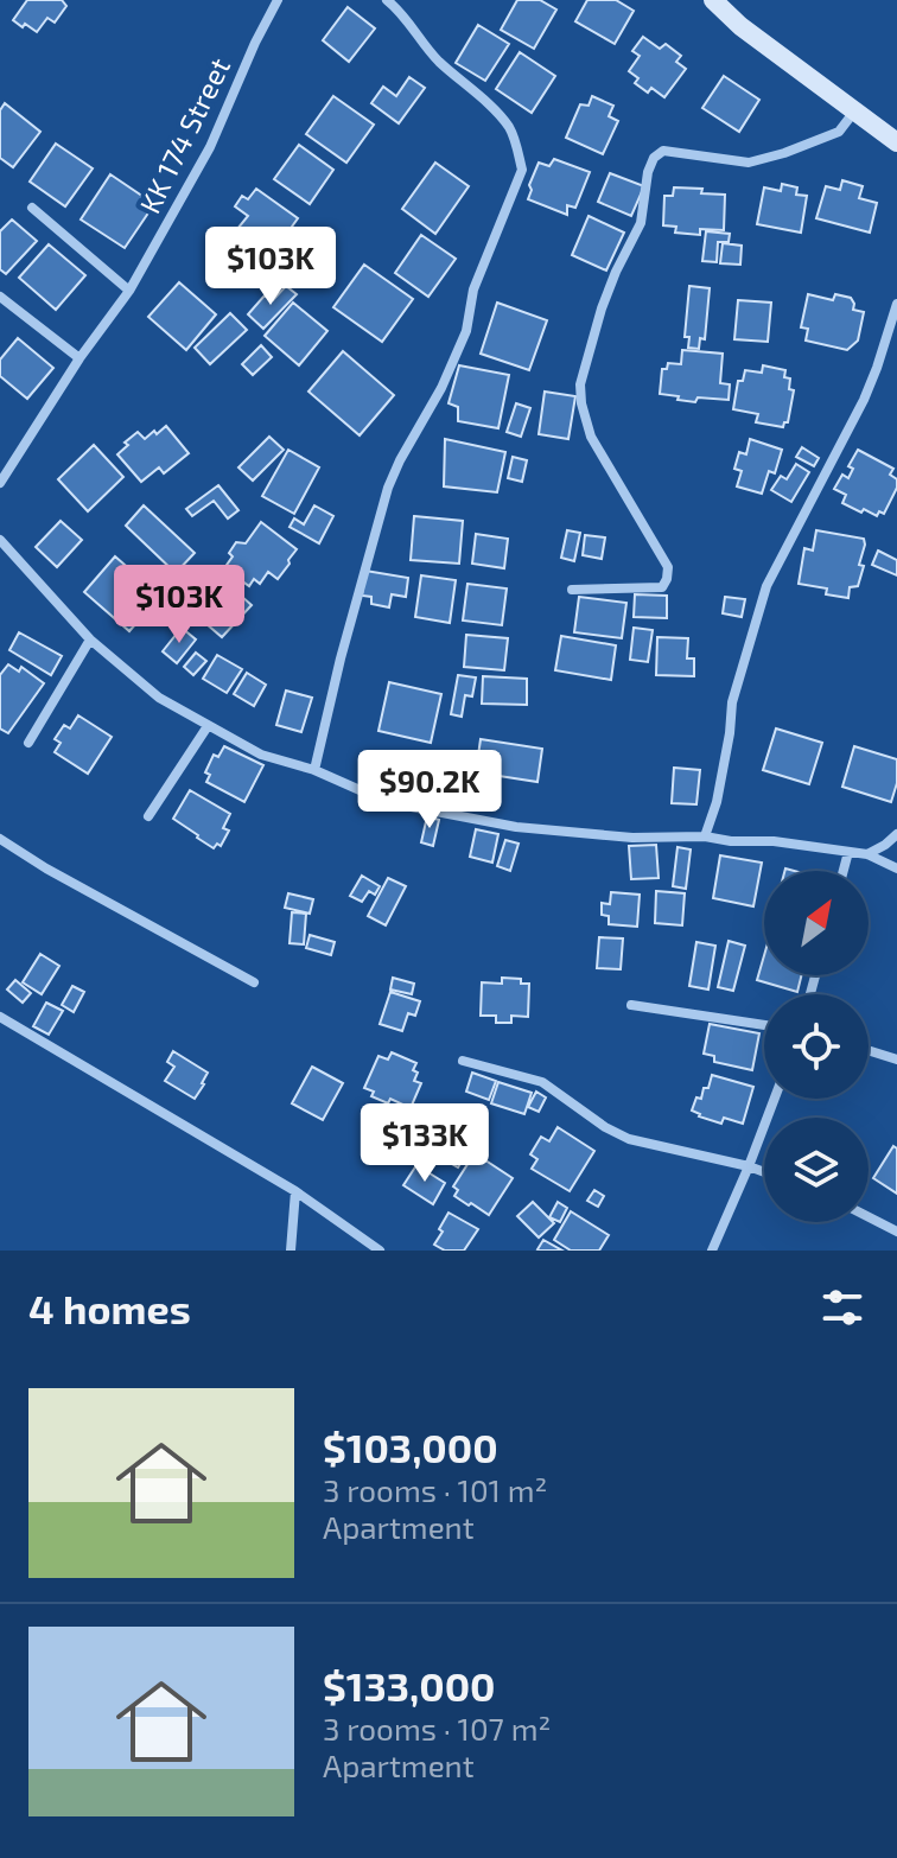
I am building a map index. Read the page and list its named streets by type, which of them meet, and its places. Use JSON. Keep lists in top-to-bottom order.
{
  "streets": {
    "street": ["KK 174 Street"]
  },
  "north": "top right",
  "page": {
    "price": [
      "$103K",
      "$103K",
      "$90.2K",
      "$133K"
    ],
    "heading": "4 homes",
    "list": [
      {
        "name": "$103,000",
        "note": "3 rooms · 101 m² · Apartment"
      },
      {
        "name": "$133,000",
        "note": "3 rooms · 107 m² · Apartment"
      }
    ]
  }
}
